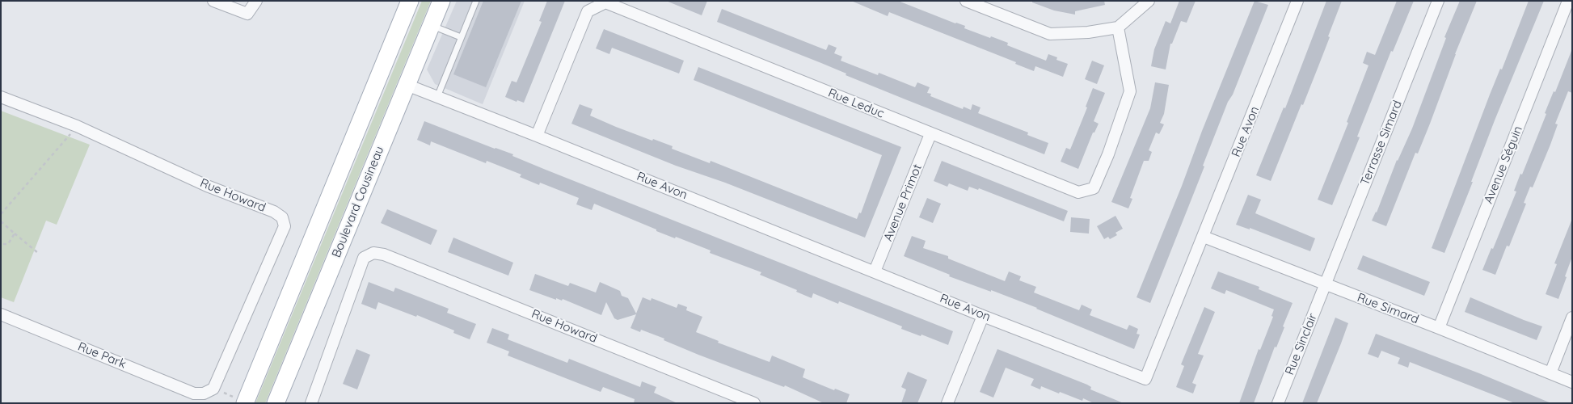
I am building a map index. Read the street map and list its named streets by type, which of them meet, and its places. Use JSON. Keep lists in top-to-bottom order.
{
  "streets": {
    "main road": ["Boulevard Cousineau"],
    "street": [
      "Rue Leduc",
      "Rue Avon",
      "Terrasse Simard",
      "Avenue Séguin",
      "Rue Howard",
      "Avenue Primot",
      "Rue Simard",
      "Rue Sinclair",
      "Rue Park"
    ]
  },
  "crossings": [
    ["Rue Leduc", "Rue Avon"],
    ["Rue Leduc", "Avenue Primot"],
    ["Rue Avon", "Boulevard Cousineau"],
    ["Rue Avon", "Avenue Primot"],
    ["Rue Avon", "Rue Simard"],
    ["Terrasse Simard", "Rue Simard"],
    ["Terrasse Simard", "Rue Sinclair"],
    ["Avenue Séguin", "Rue Simard"],
    ["Rue Howard", "Rue Park"],
    ["Rue Simard", "Rue Sinclair"]
  ]
}
